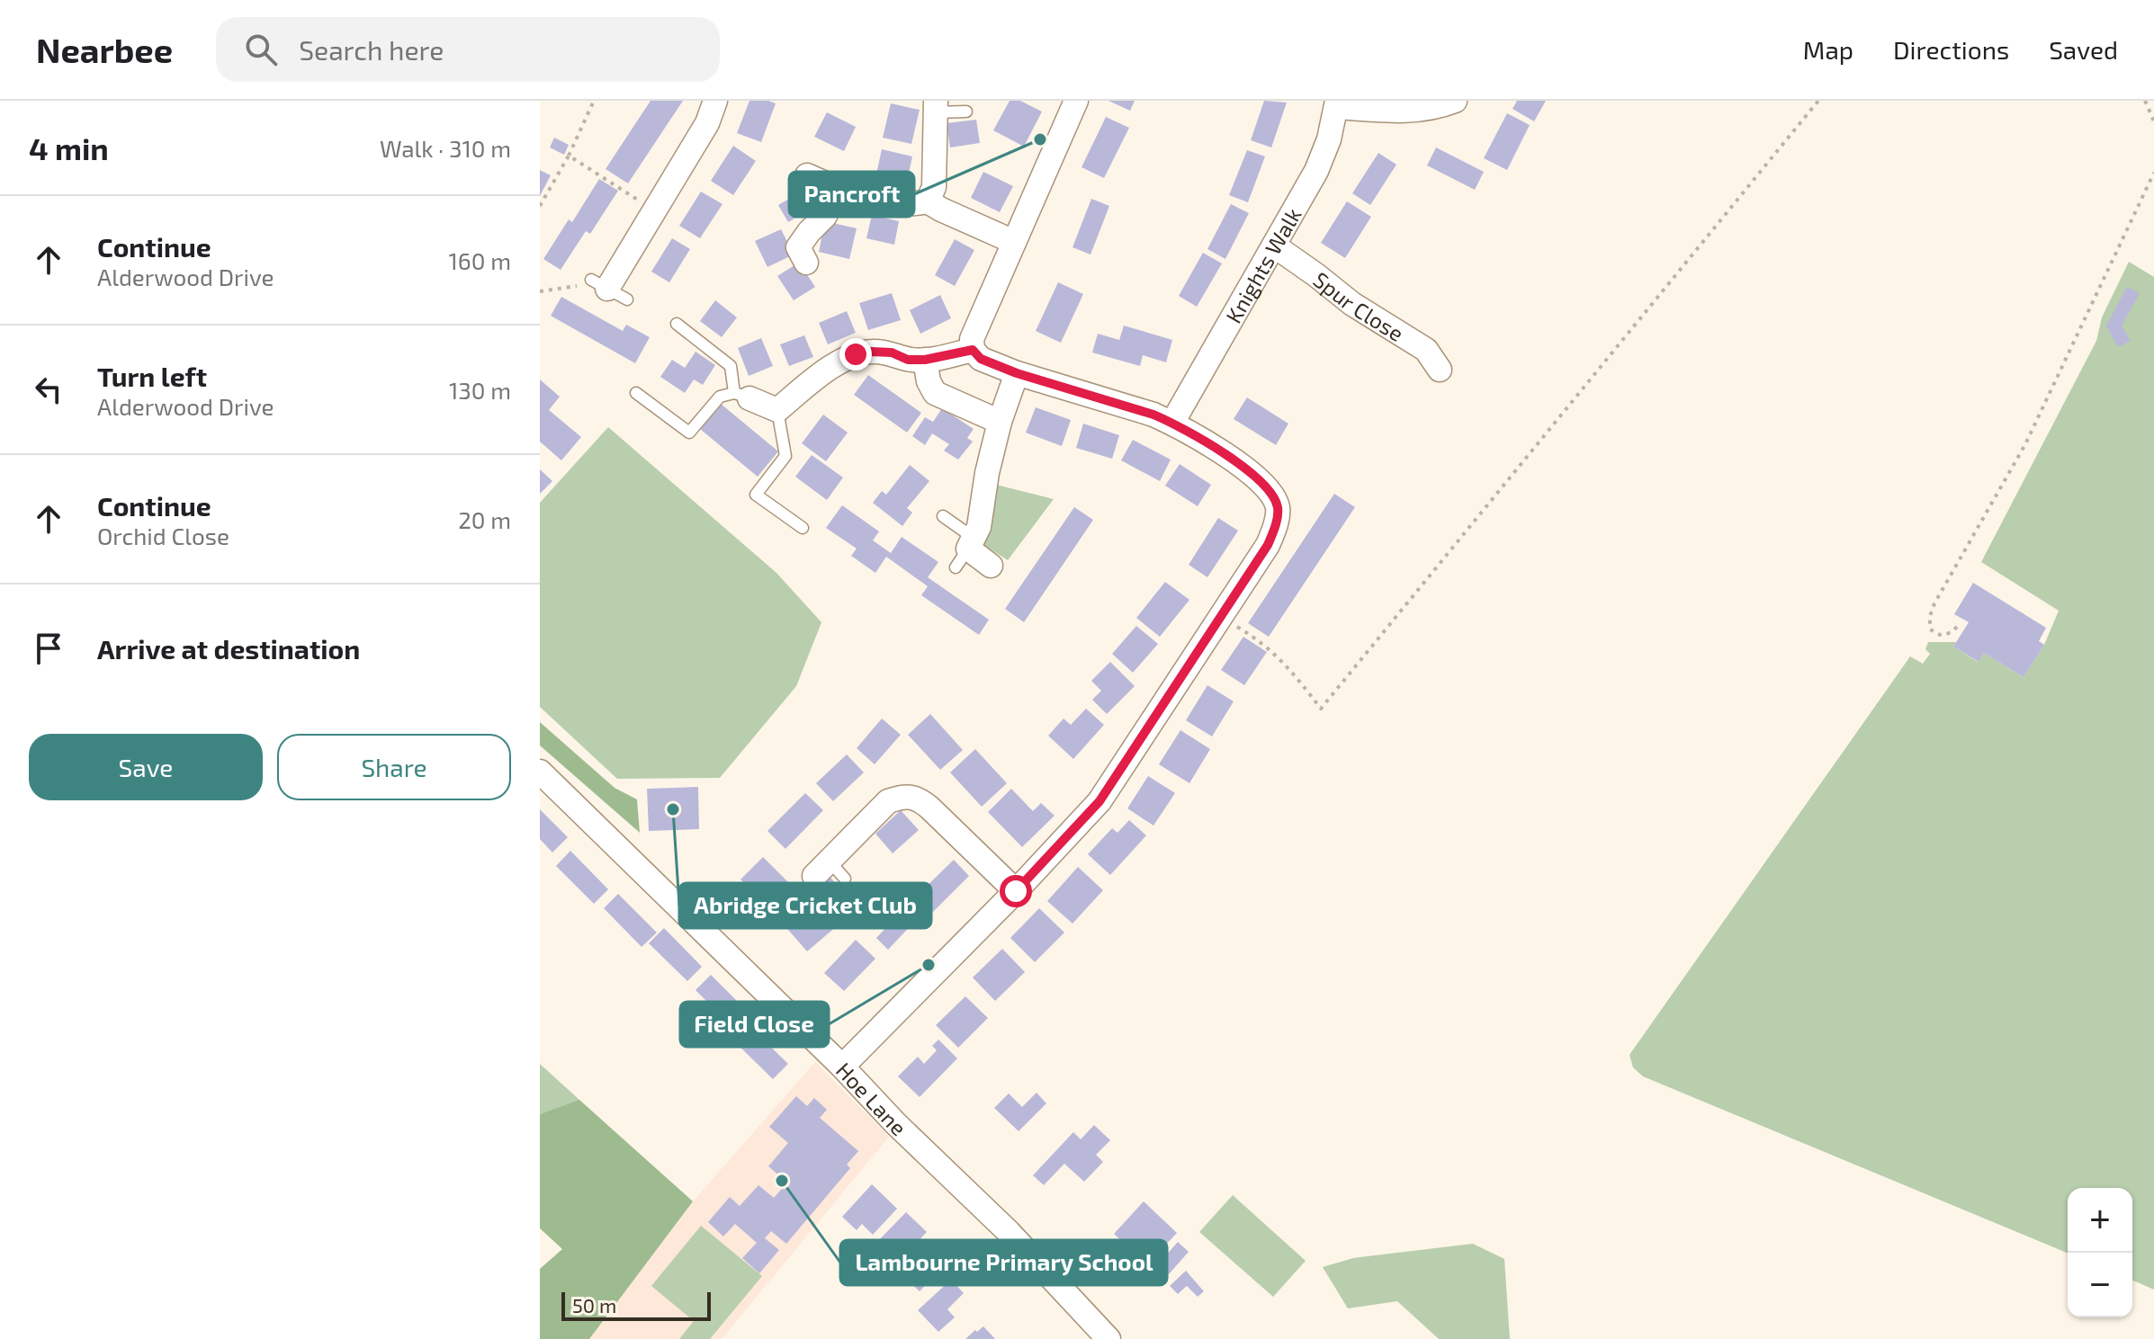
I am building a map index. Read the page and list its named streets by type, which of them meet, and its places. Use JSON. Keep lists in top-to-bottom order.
{
  "streets": {
    "street": ["Knights Walk", "Spur Close", "Hoe Lane"]
  },
  "crossings": [
    ["Knights Walk", "Spur Close"]
  ],
  "places": [
    "Pancroft",
    "Abridge Cricket Club",
    "Field Close",
    "Lambourne Primary School"
  ],
  "scale_bar": "50 m",
  "page": {
    "header": "Nearbee",
    "search": "Search here",
    "nav": ["Map", "Directions", "Saved"],
    "heading": ["4 min", "Walk · 310 m"],
    "list": [
      ["Continue", "Alderwood Drive", "160 m"],
      ["Turn left", "Alderwood Drive", "130 m"],
      ["Continue", "Orchid Close", "20 m"],
      "Arrive at destination"
    ],
    "buttons": ["Save", "Share"],
    "map_buttons": ["+", "−"],
    "scale": "50 m"
  }
}
